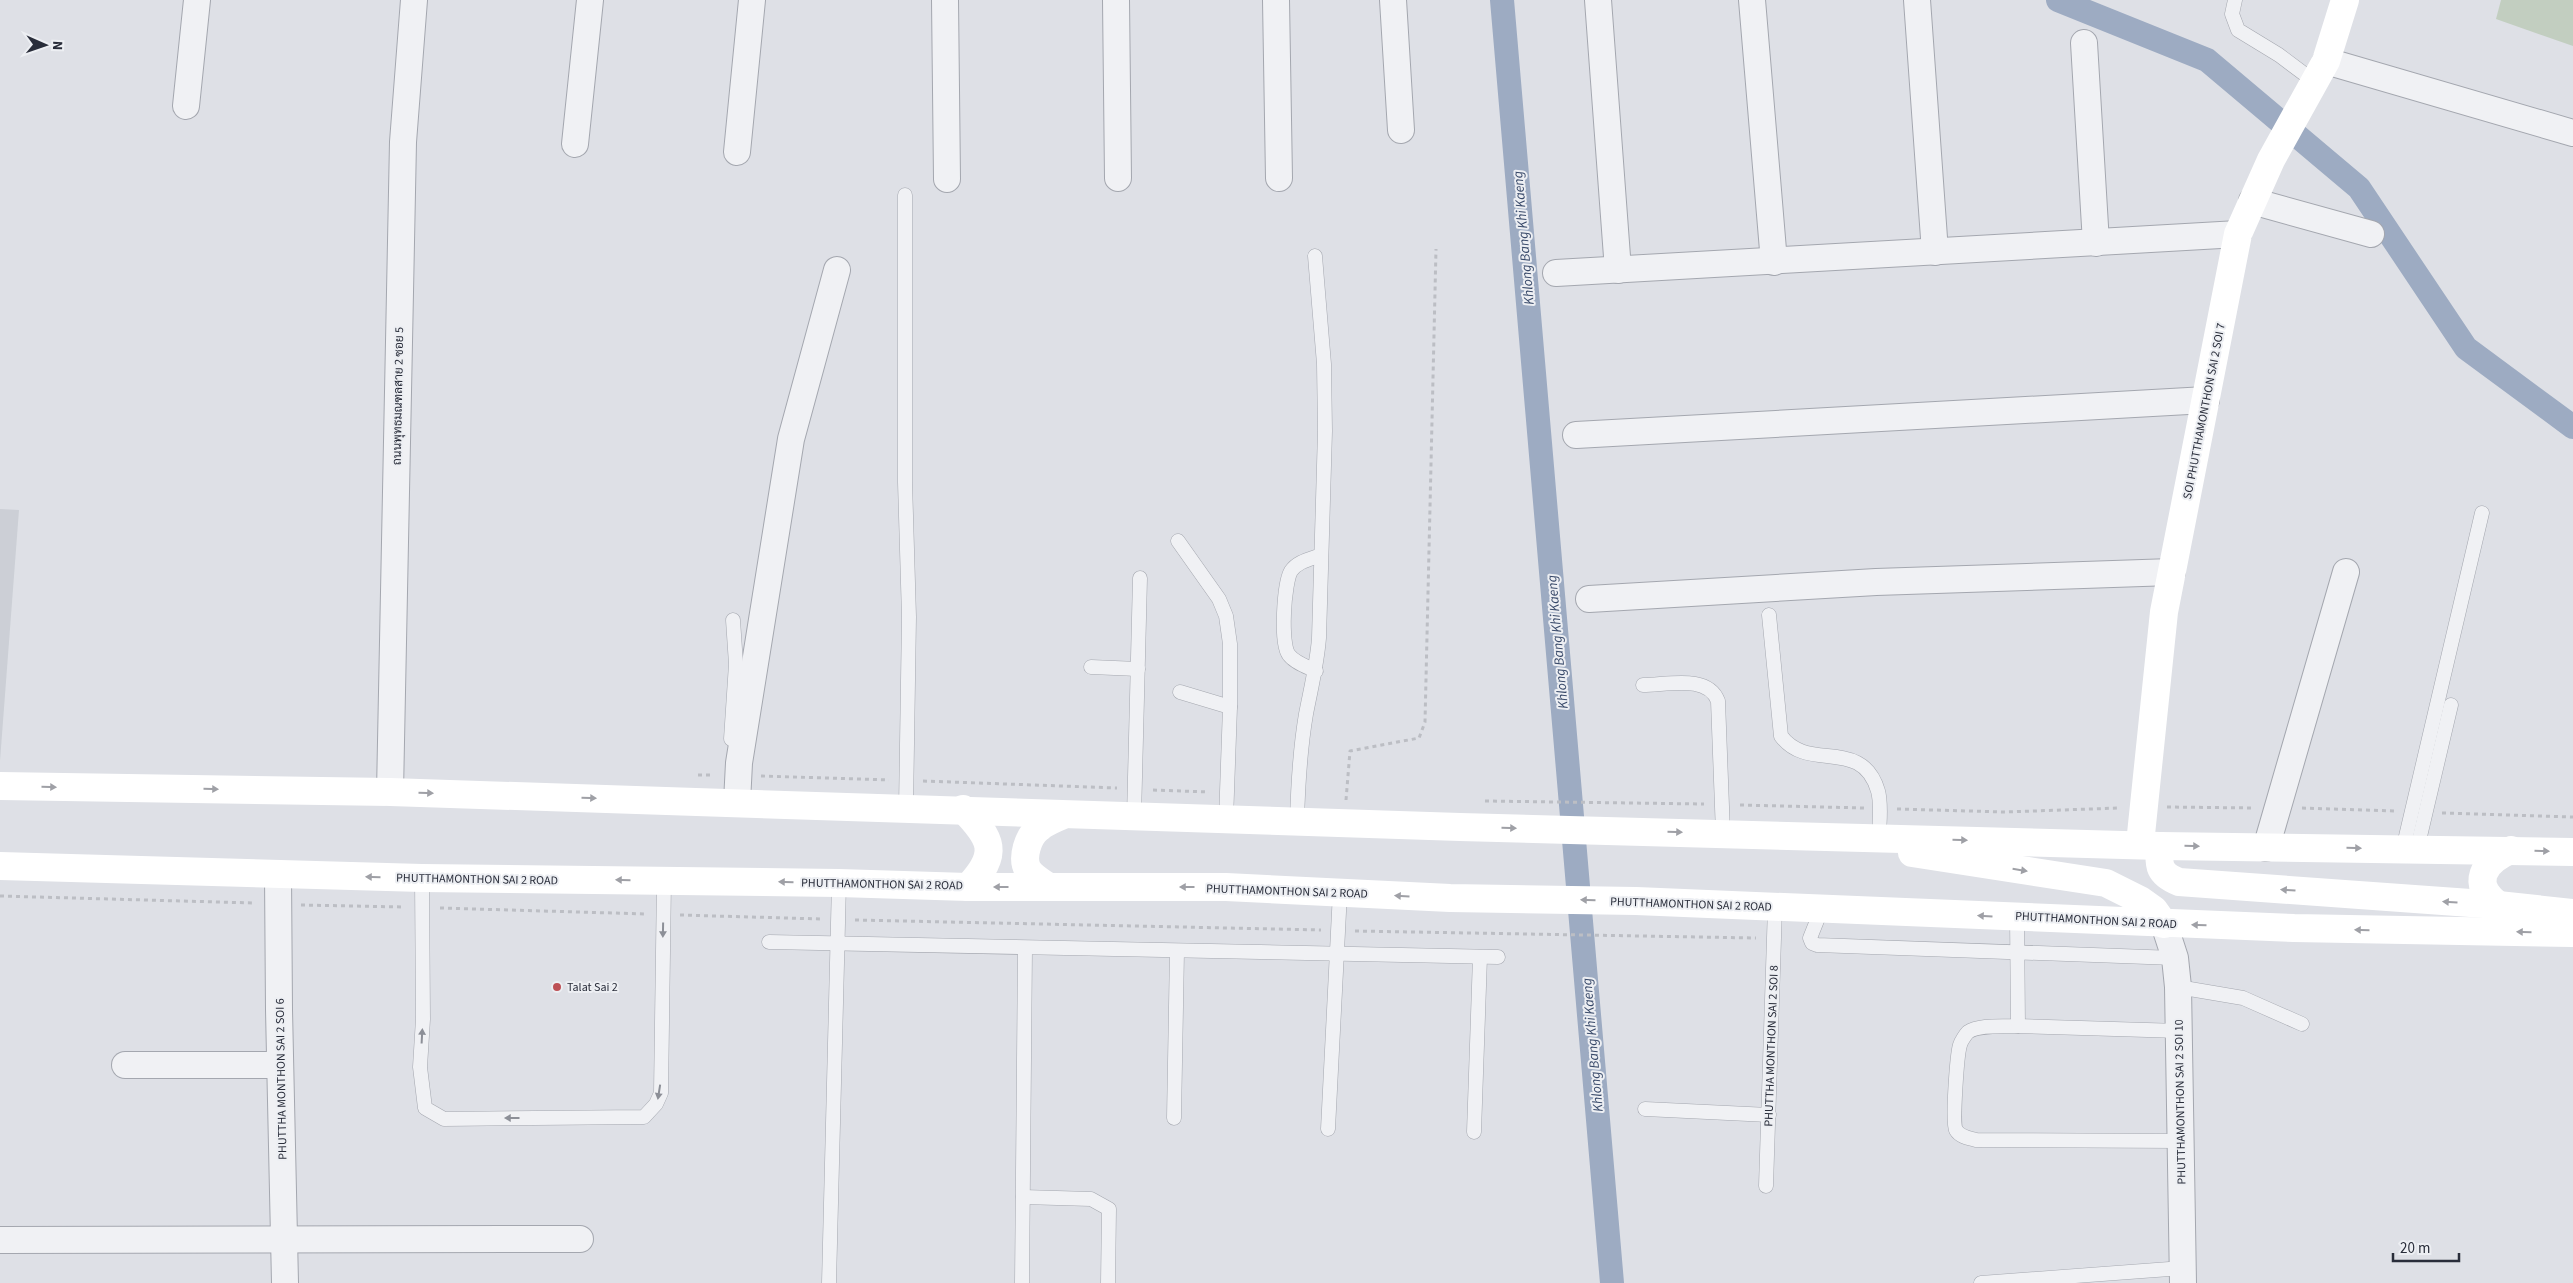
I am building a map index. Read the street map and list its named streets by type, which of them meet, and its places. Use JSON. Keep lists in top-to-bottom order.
{
  "streets": {
    "main road": ["SOI PHUTTHAMONTHON SAI 2 SOI 7", "PHUTTHAMONTHON SAI 2 ROAD"],
    "street": ["ถนนพุทธมณฑลสาย 2 ซอย 5", "PHUTTHA MONTHON SAI 2 SOI 6", "PHUTTHAMONTHON SAI 2 SOI 10"],
    "lane": ["PHUTTHA MONTHON SAI 2 SOI 8"]
  },
  "crossings": [
    ["PHUTTHAMONTHON SAI 2 ROAD", "PHUTTHA MONTHON SAI 2 SOI 8"],
    ["PHUTTHAMONTHON SAI 2 ROAD", "PHUTTHA MONTHON SAI 2 SOI 6"],
    ["PHUTTHAMONTHON SAI 2 ROAD", "PHUTTHAMONTHON SAI 2 SOI 10"]
  ],
  "water": ["Khlong Bang Khi Kaeng"],
  "places": ["Talat Sai 2"],
  "scale_bar": "20 m",
  "north": "right"
}
